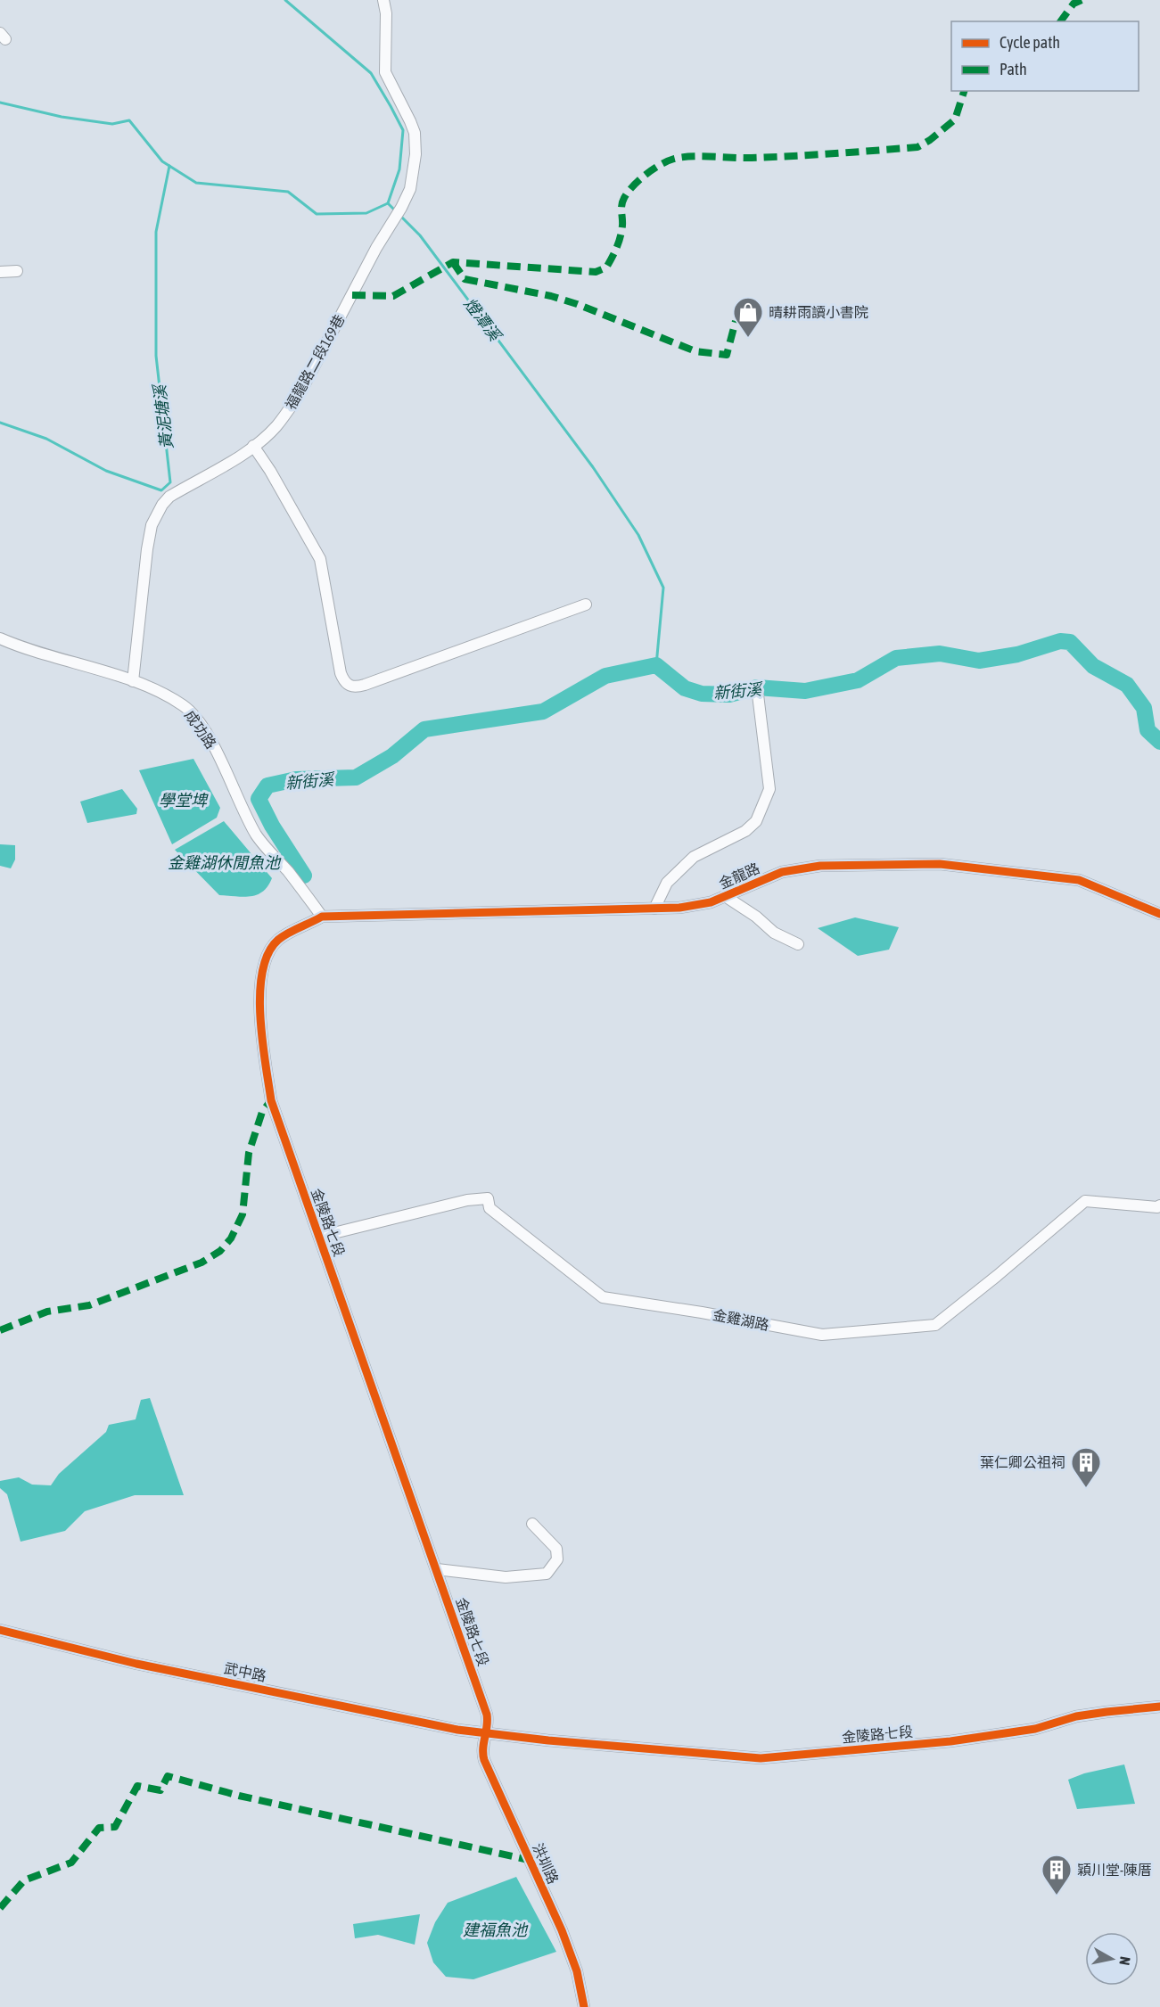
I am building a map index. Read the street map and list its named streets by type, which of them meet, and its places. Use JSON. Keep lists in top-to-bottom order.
{
  "streets": {
    "street": [
      "福龍路二段169巷",
      "成功路",
      "金龍路",
      "金陵路七段",
      "金雞湖路",
      "武中路",
      "洪圳路"
    ]
  },
  "crossings": [
    ["福龍路二段169巷", "成功路"],
    ["成功路", "金龍路"],
    ["成功路", "金陵路七段"],
    ["金龍路", "金陵路七段"],
    ["金陵路七段", "金雞湖路"],
    ["金陵路七段", "武中路"],
    ["金陵路七段", "洪圳路"],
    ["武中路", "洪圳路"]
  ],
  "water": [
    "燈潭溪",
    "黃泥塘溪",
    "新街溪",
    "學堂埤",
    "金雞湖休閒魚池",
    "建福魚池"
  ],
  "places": {
    "shop": ["晴耕雨讀小書院"],
    "building": ["葉仁卿公祖祠", "穎川堂-陳厝"]
  },
  "legend": ["Cycle path", "Path"],
  "north": "right"
}
